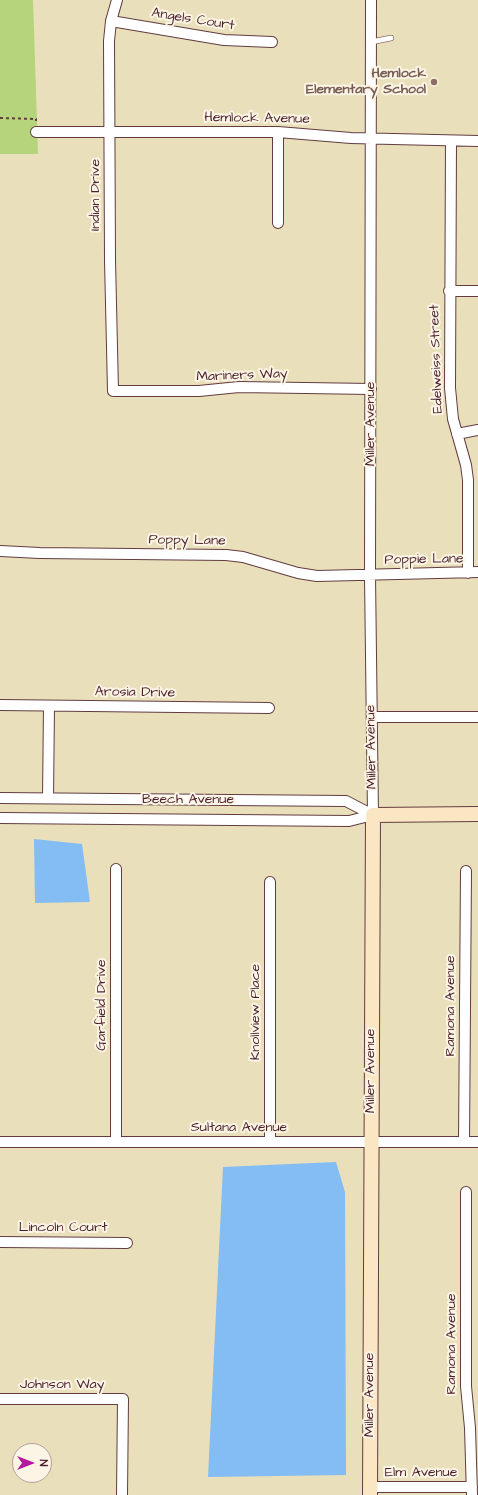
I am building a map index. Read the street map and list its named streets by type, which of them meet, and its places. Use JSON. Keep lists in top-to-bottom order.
{
  "streets": {
    "street": [
      "Angels Court",
      "Hemlock Avenue",
      "Indian Drive",
      "Edelweiss Street",
      "Mariners Way",
      "Miller Avenue",
      "Poppy Lane",
      "Poppie Lane",
      "Arosia Drive",
      "Beech Avenue",
      "Garfield Drive",
      "Ramona Avenue",
      "Knollview Place",
      "Sultana Avenue",
      "Lincoln Court",
      "Johnson Way",
      "Elm Avenue"
    ]
  },
  "crossings": [
    ["Angels Court", "Indian Drive"],
    ["Hemlock Avenue", "Indian Drive"],
    ["Hemlock Avenue", "Edelweiss Street"],
    ["Hemlock Avenue", "Miller Avenue"],
    ["Indian Drive", "Mariners Way"],
    ["Edelweiss Street", "Poppie Lane"],
    ["Mariners Way", "Miller Avenue"],
    ["Miller Avenue", "Poppy Lane"],
    ["Miller Avenue", "Poppie Lane"],
    ["Miller Avenue", "Beech Avenue"],
    ["Miller Avenue", "Sultana Avenue"],
    ["Miller Avenue", "Elm Avenue"],
    ["Poppy Lane", "Poppie Lane"],
    ["Garfield Drive", "Sultana Avenue"],
    ["Ramona Avenue", "Sultana Avenue"],
    ["Ramona Avenue", "Elm Avenue"],
    ["Knollview Place", "Sultana Avenue"]
  ],
  "places": ["Hemlock Elementary School"],
  "north": "right"
}
